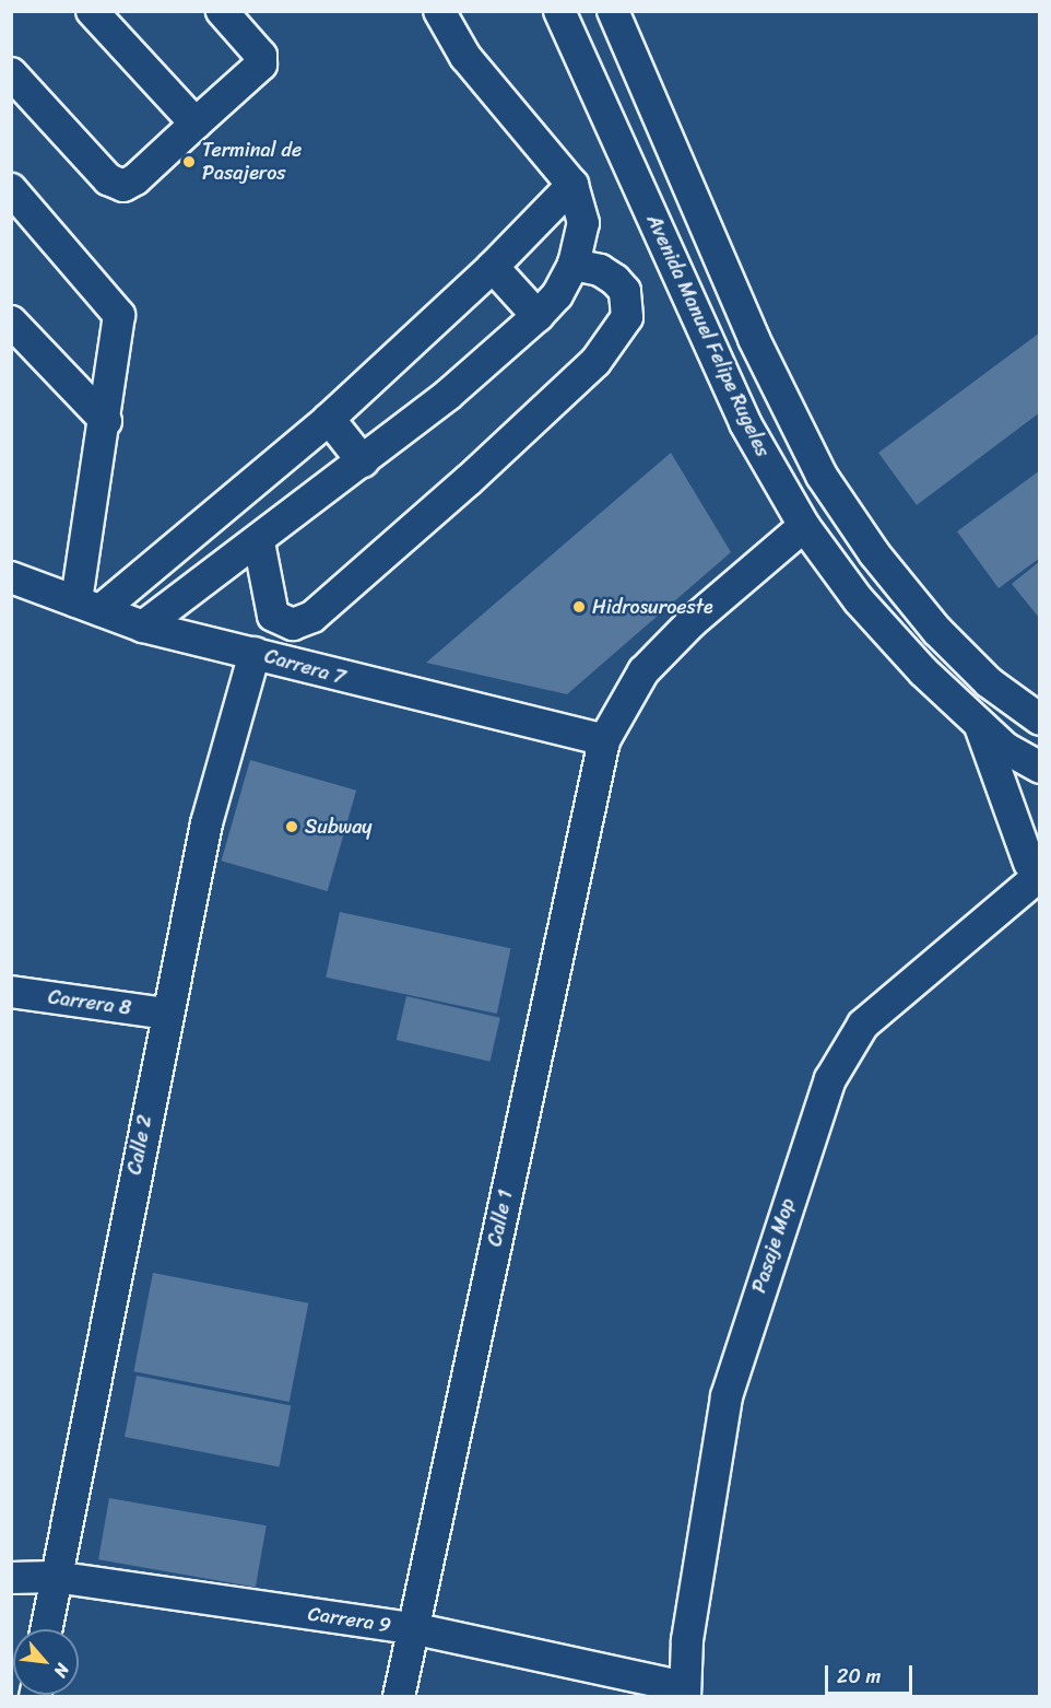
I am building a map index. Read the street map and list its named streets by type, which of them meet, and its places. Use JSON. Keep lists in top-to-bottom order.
{
  "streets": {
    "street": [
      "Avenida Manuel Felipe Rugeles",
      "Carrera 7",
      "Carrera 8",
      "Calle 2",
      "Calle 1",
      "Pasaje Mop",
      "Carrera 9"
    ]
  },
  "crossings": [
    ["Avenida Manuel Felipe Rugeles", "Calle 1"],
    ["Carrera 7", "Calle 2"],
    ["Carrera 7", "Calle 1"],
    ["Carrera 8", "Calle 2"],
    ["Calle 2", "Carrera 9"],
    ["Calle 1", "Carrera 9"],
    ["Pasaje Mop", "Carrera 9"]
  ],
  "places": ["Terminal de Pasajeros", "Hidrosuroeste", "Subway"],
  "scale_bar": "20 m",
  "north": "bottom right"
}
